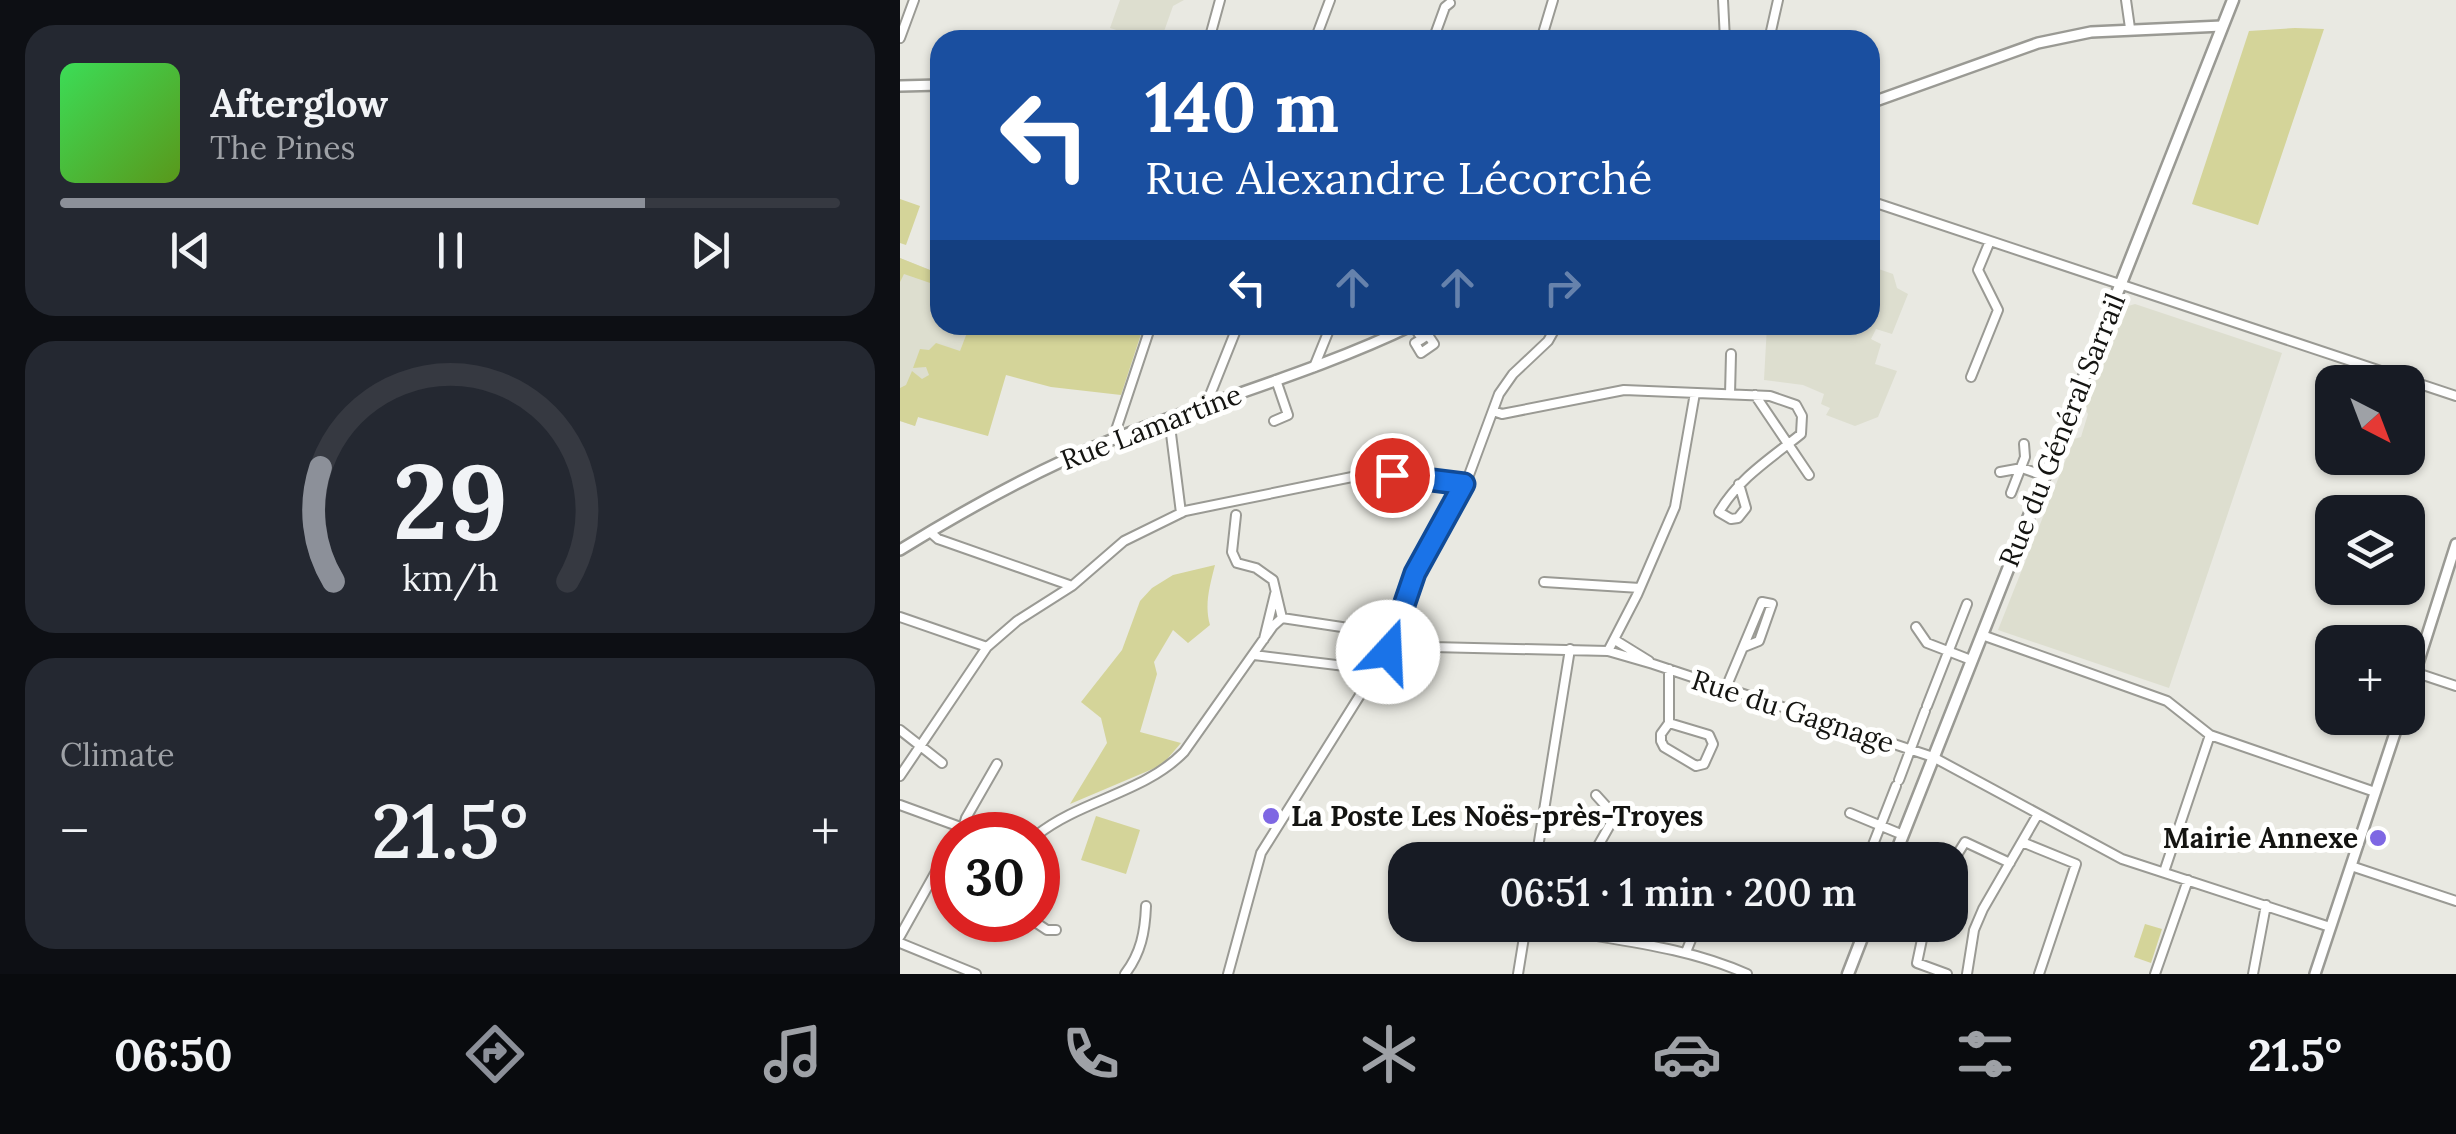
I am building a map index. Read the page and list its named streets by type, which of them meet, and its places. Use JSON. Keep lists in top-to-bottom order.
{
  "streets": {
    "main road": ["Rue du Général Sarrail"],
    "street": ["Rue Lamartine", "Rue du Gagnage"]
  },
  "crossings": [
    ["Rue du Général Sarrail", "Rue du Gagnage"]
  ],
  "places": ["La Poste Les Noës-près-Troyes", "Mairie Annexe"],
  "north": "bottom right",
  "page": {
    "turn": ["140 m", "Rue Alexandre Lécorché"],
    "song": ["Afterglow", "The Pines"],
    "map_buttons": "+",
    "tile": "Climate",
    "heat": ["−", "21.5°", "+"],
    "limit": "30",
    "trip": "06:51 · 1 min · 200 m",
    "tabs": ["06:50", "21.5°"],
    "gauge": ["29", "km/h"]
  }
}
